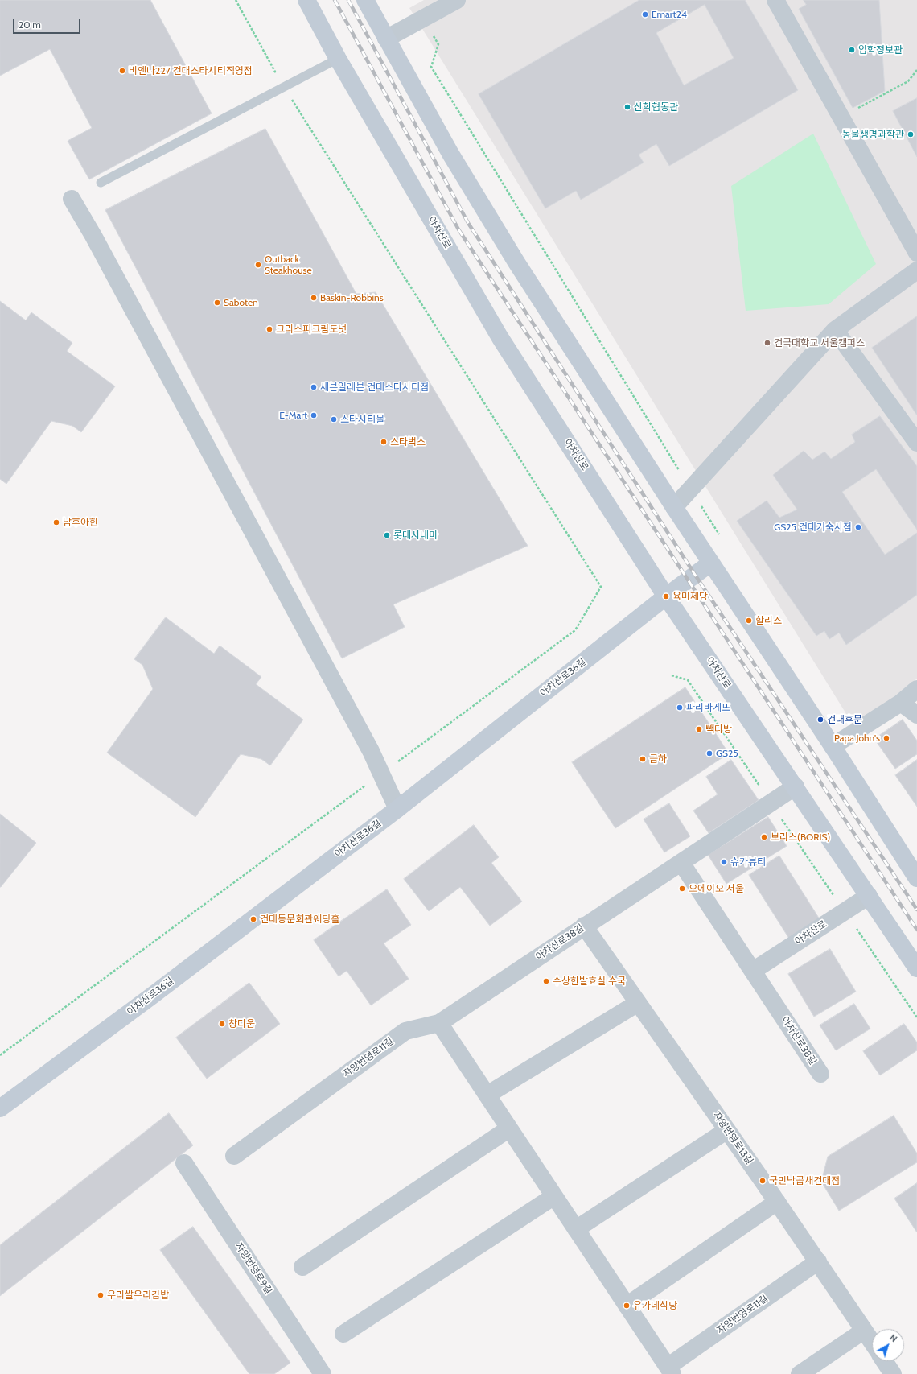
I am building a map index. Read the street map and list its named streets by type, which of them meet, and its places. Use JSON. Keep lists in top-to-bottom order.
{
  "streets": {
    "main road": ["아차산로", "아차산로36길"],
    "street": [
      "아차산로38길",
      "자양번영로11길",
      "자양번영로13길",
      "자양번영로9길"
    ]
  },
  "crossings": [
    ["아차산로", "아차산로36길"],
    ["아차산로", "아차산로38길"],
    ["아차산로38길", "자양번영로11길"],
    ["아차산로38길", "자양번영로13길"],
    ["자양번영로11길", "자양번영로13길"]
  ],
  "places": [
    "Emart24",
    "입학정보관",
    "비엔나227 건대스타시티직영점",
    "산학협동관",
    "동물생명과학관",
    "Outback Steakhouse",
    "Baskin-Robbins",
    "Saboten",
    "크리스피크림도넛",
    "건국대학교 서울캠퍼스",
    "세븐일레븐 건대스타시티점",
    "E-Mart",
    "스타시티몰",
    "스타벅스",
    "남후아힌",
    "GS25 건대기숙사점",
    "롯데시네마",
    "육미제당",
    "할리스",
    "파리바게뜨",
    "건대후문",
    "빽다방",
    "Papa John's",
    "GS25",
    "금하",
    "보리스(BORIS)",
    "슈가뷰티",
    "오에이오 서울",
    "건대동문회관웨딩홀",
    "수상한발효실 수국",
    "창디움",
    "국민낙곱새건대점",
    "우리쌀우리김밥",
    "유가네식당"
  ],
  "scale_bar": "20 m",
  "north": "top right"
}
